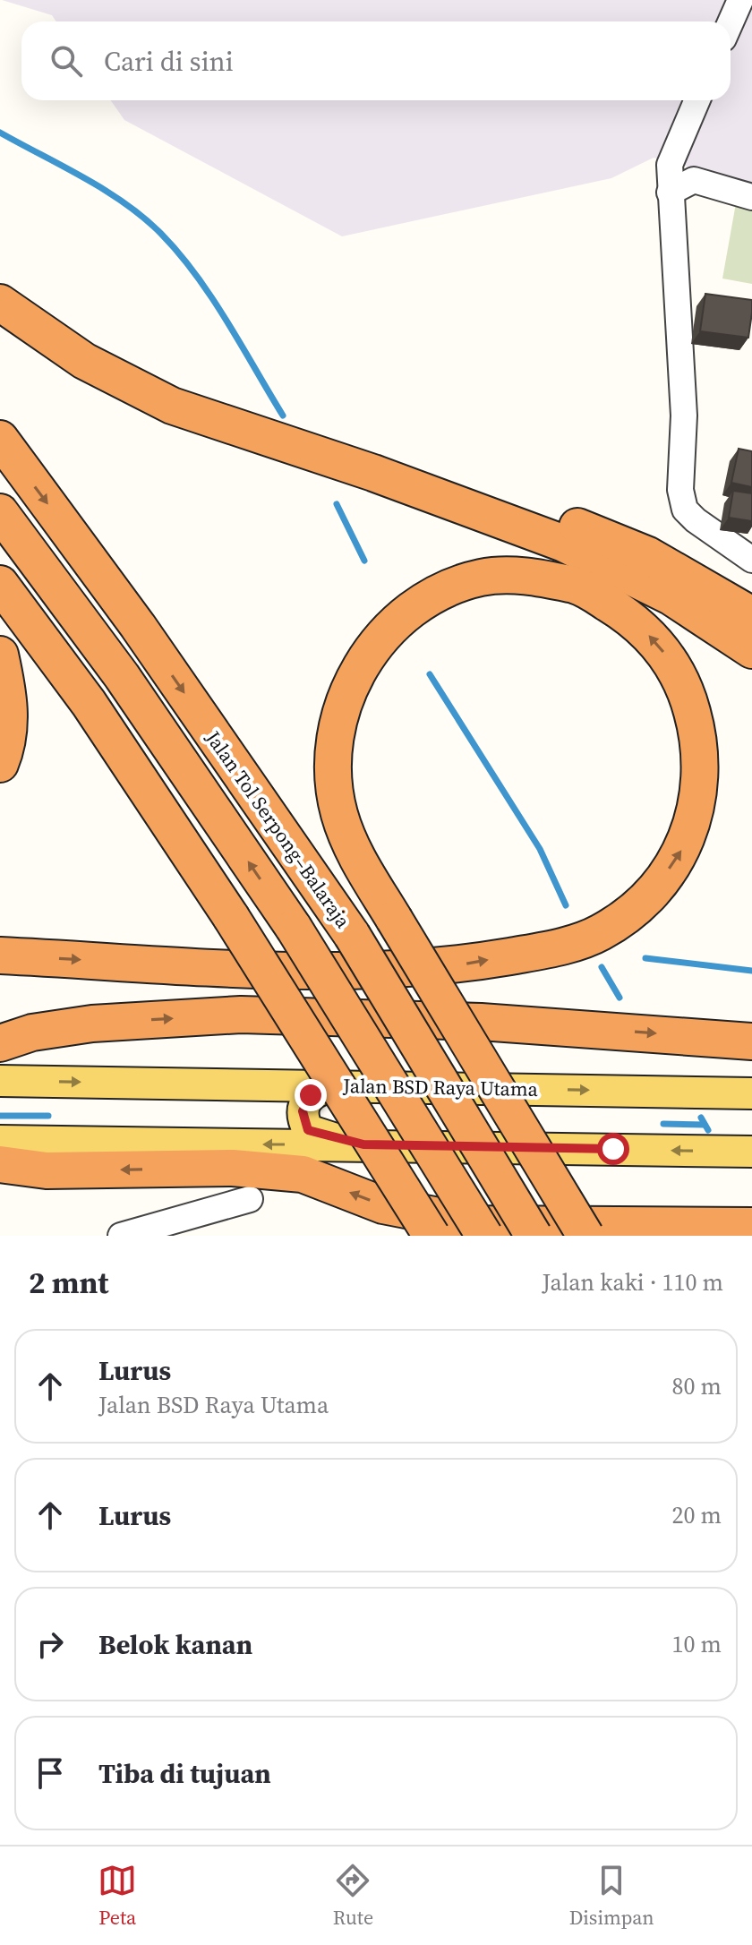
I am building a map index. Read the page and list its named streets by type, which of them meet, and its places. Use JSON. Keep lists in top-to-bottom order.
{
  "streets": {
    "highway": ["Jalan Tol Serpong–Balaraja"],
    "main road": ["Jalan BSD Raya Utama"]
  },
  "page": {
    "search": "Cari di sini",
    "heading": ["2 mnt", "Jalan kaki · 110 m"],
    "list": [
      ["Lurus", "Jalan BSD Raya Utama", "80 m"],
      ["Lurus", "20 m"],
      ["Belok kanan", "10 m"],
      "Tiba di tujuan"
    ],
    "nav": ["Peta", "Rute", "Disimpan"]
  }
}
